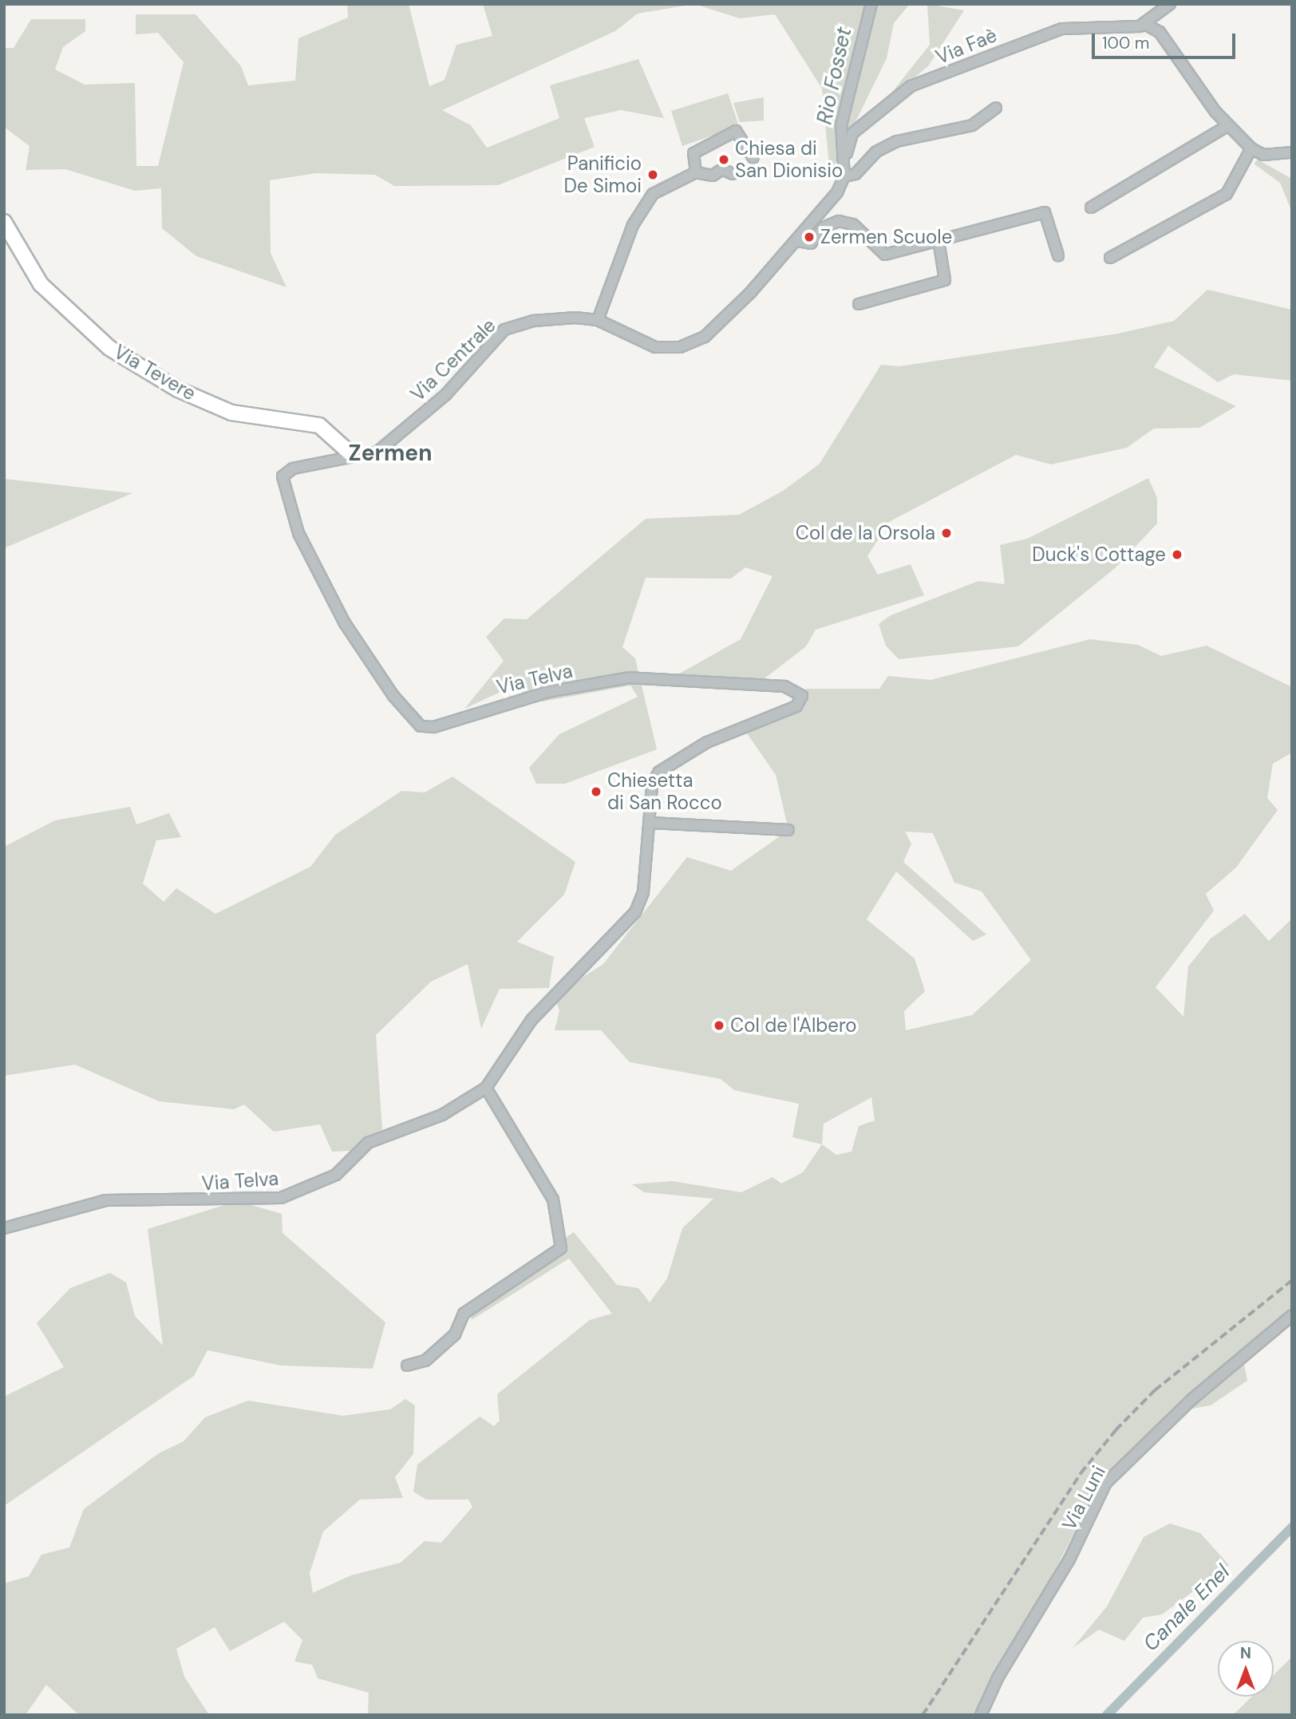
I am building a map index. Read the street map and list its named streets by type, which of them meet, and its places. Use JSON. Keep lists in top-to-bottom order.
{
  "streets": {
    "main road": ["Via Tevere"],
    "street": [
      "Via Faè",
      "Via Centrale",
      "Via Telva",
      "Via Luni"
    ]
  },
  "crossings": [
    ["Via Centrale", "Via Tevere"],
    ["Via Centrale", "Via Telva"],
    ["Via Tevere", "Via Telva"]
  ],
  "districts": ["Zermen"],
  "water": ["Rio Fosset", "Canale Enel"],
  "places": [
    "Chiesa di San Dionisio",
    "Panificio De Simoi",
    "Zermen Scuole",
    "Col de la Orsola",
    "Duck's Cottage",
    "Chiesetta di San Rocco",
    "Col de l'Albero"
  ],
  "scale_bar": "100 m",
  "north": "top"
}
